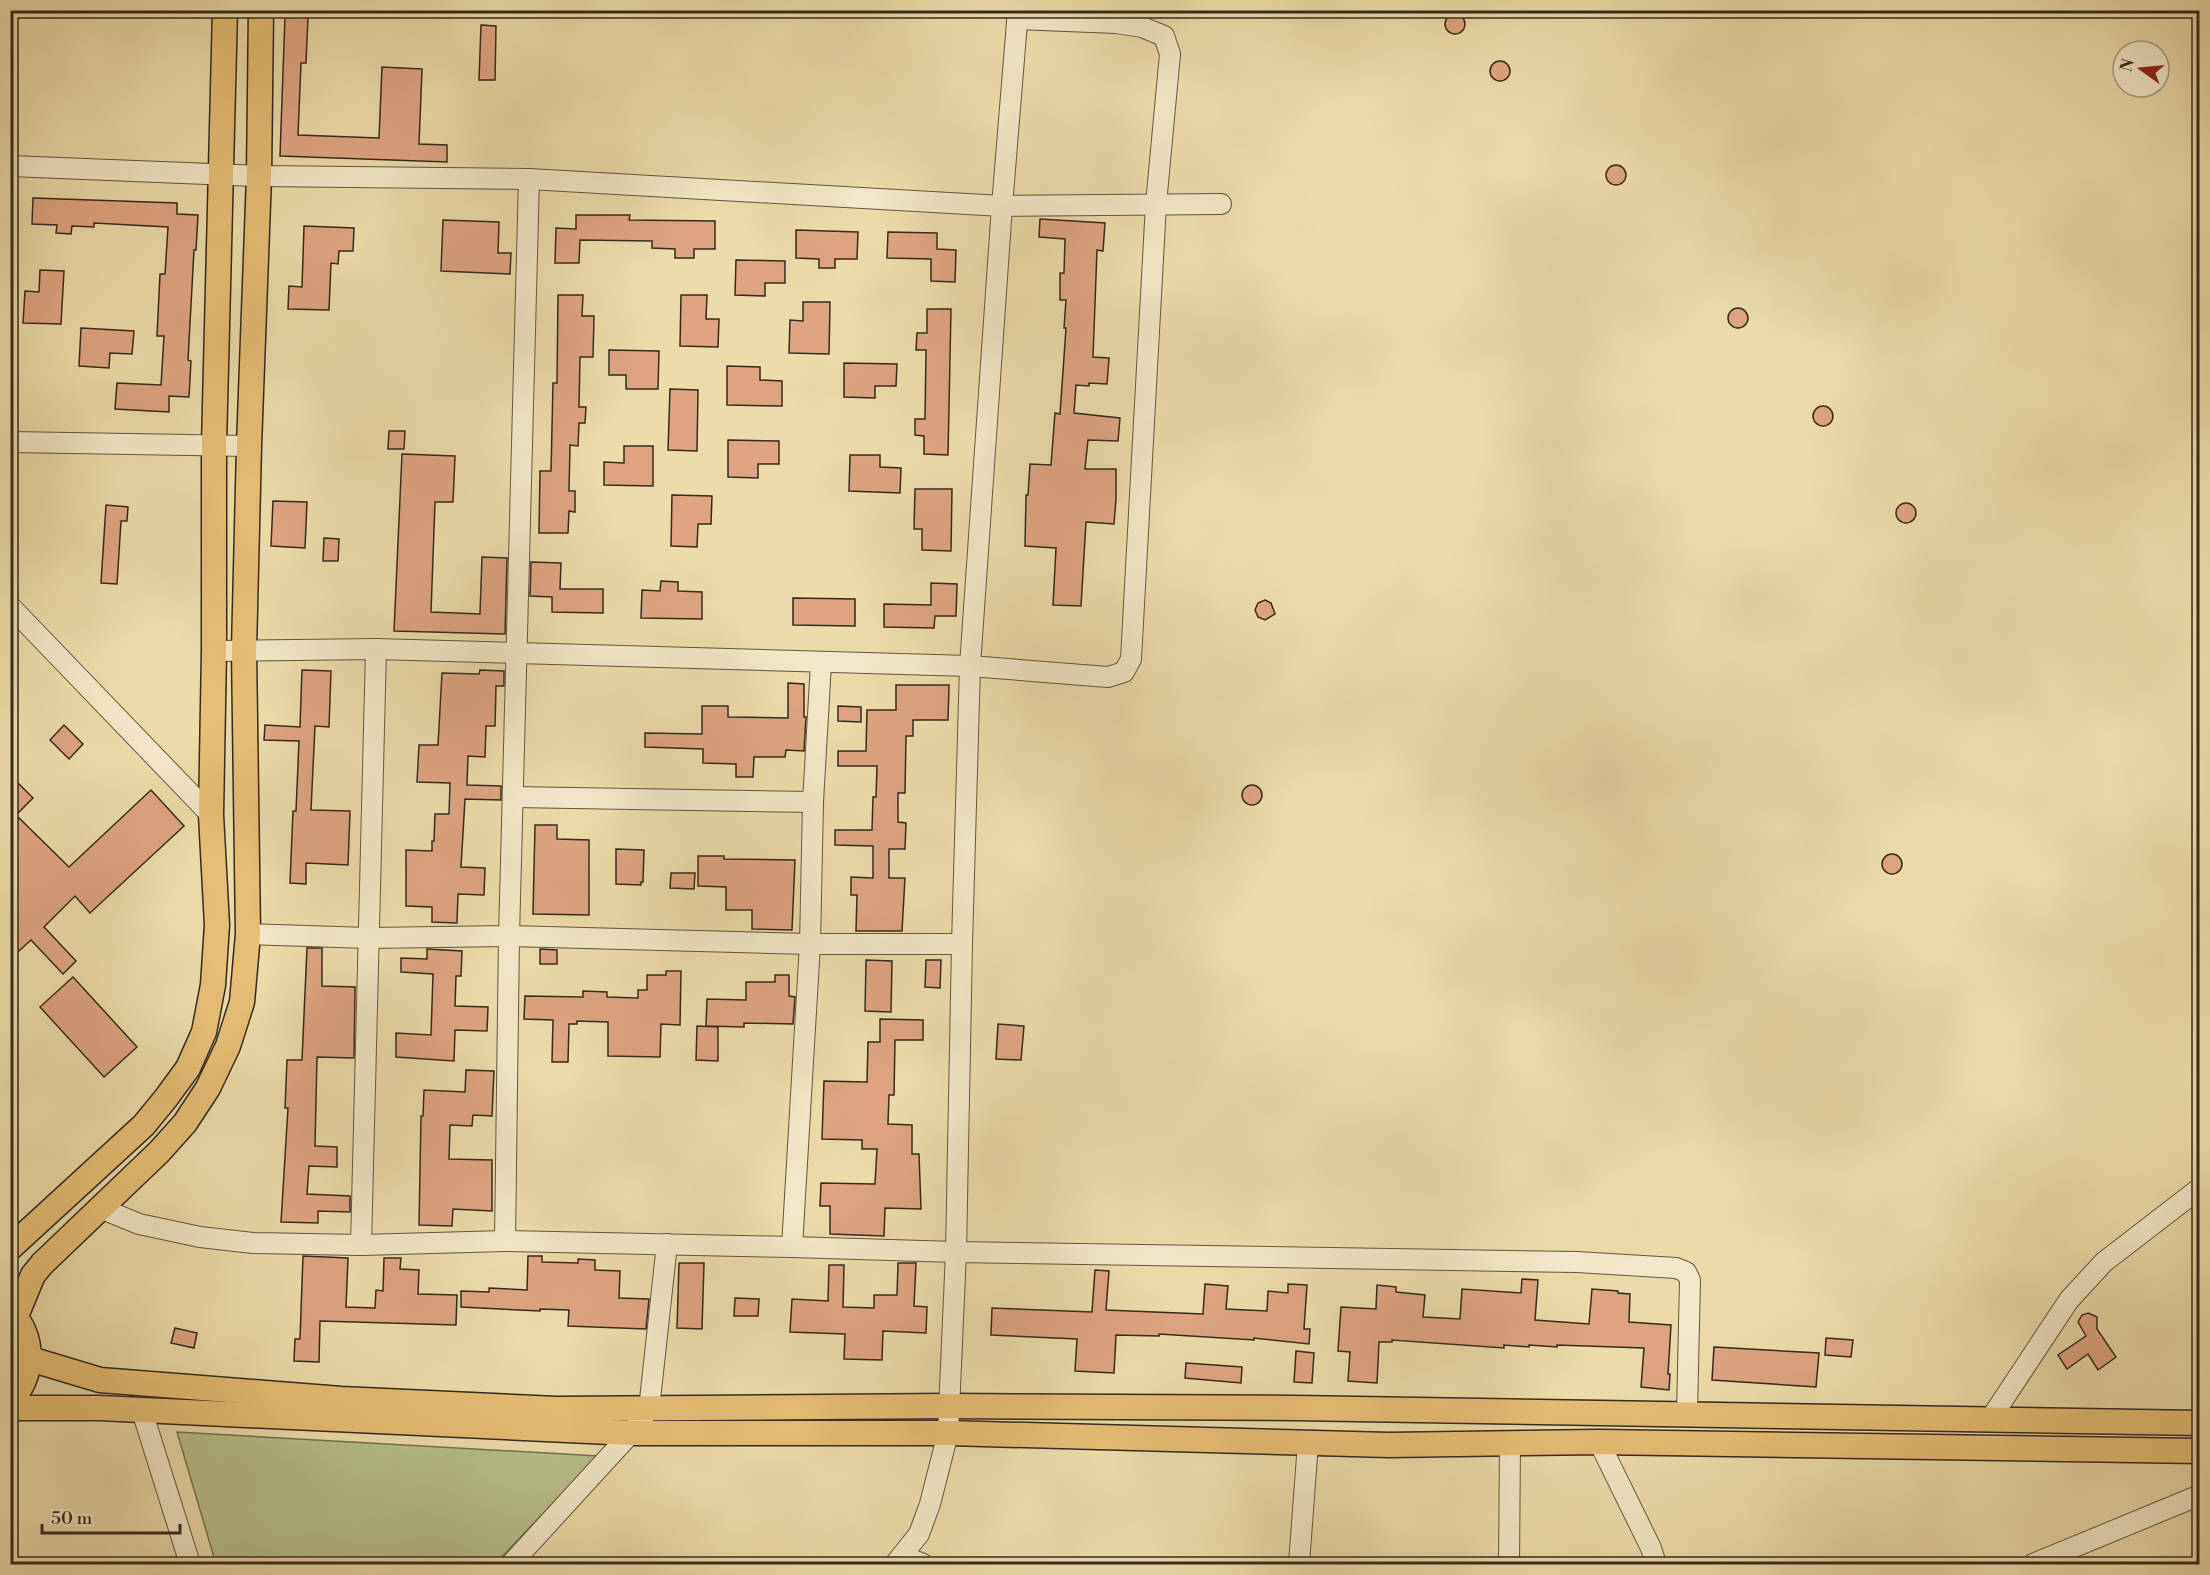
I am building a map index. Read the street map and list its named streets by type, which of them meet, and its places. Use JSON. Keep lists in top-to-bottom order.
{
  "scale_bar": "50 m",
  "north": "left"
}
